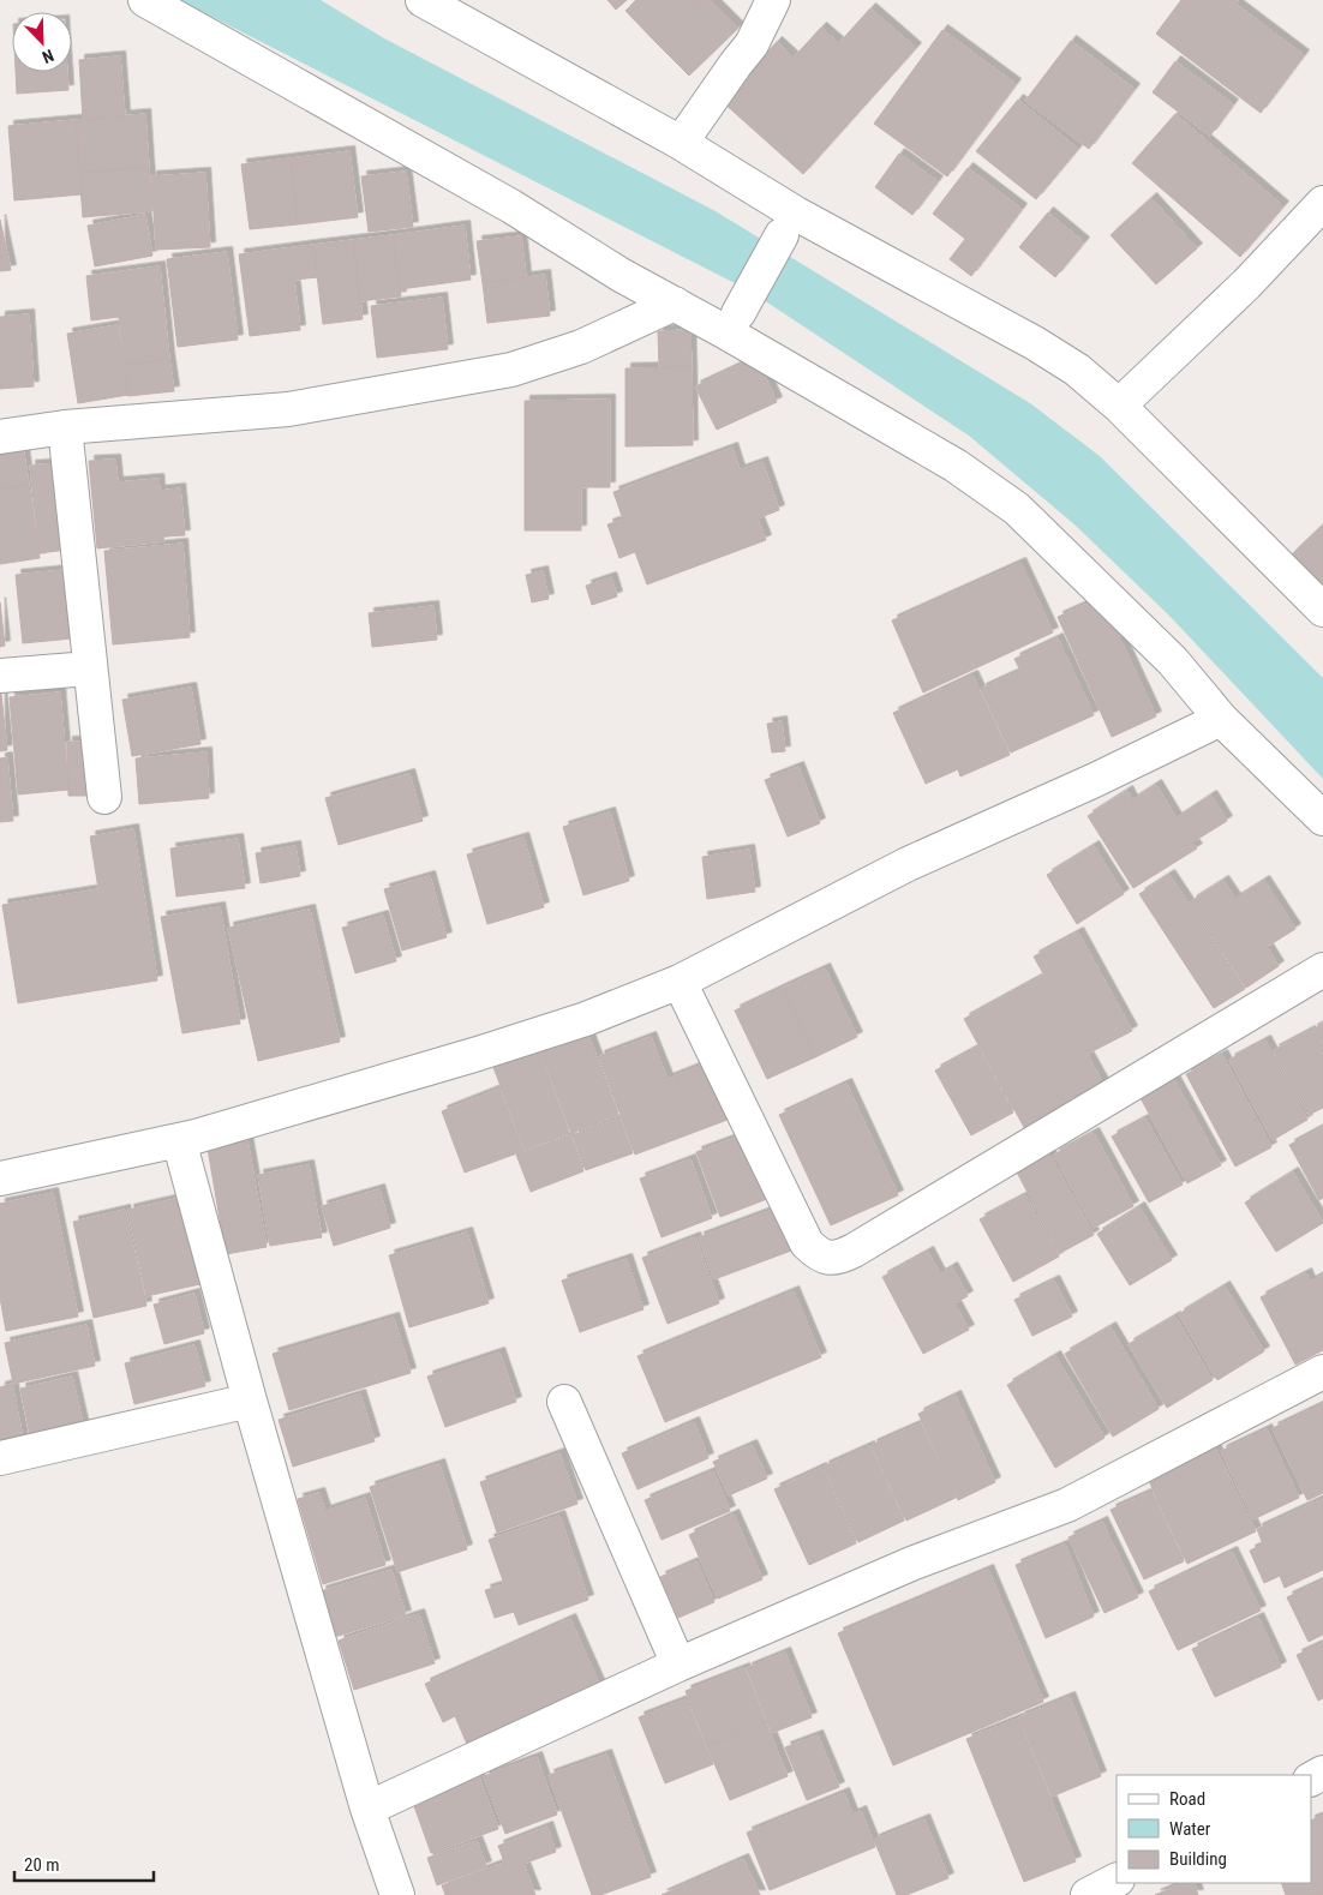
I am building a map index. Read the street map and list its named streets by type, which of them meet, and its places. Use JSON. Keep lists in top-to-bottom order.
{
  "legend": ["Road", "Water", "Building"],
  "scale_bar": "20 m",
  "north": "bottom right"
}
